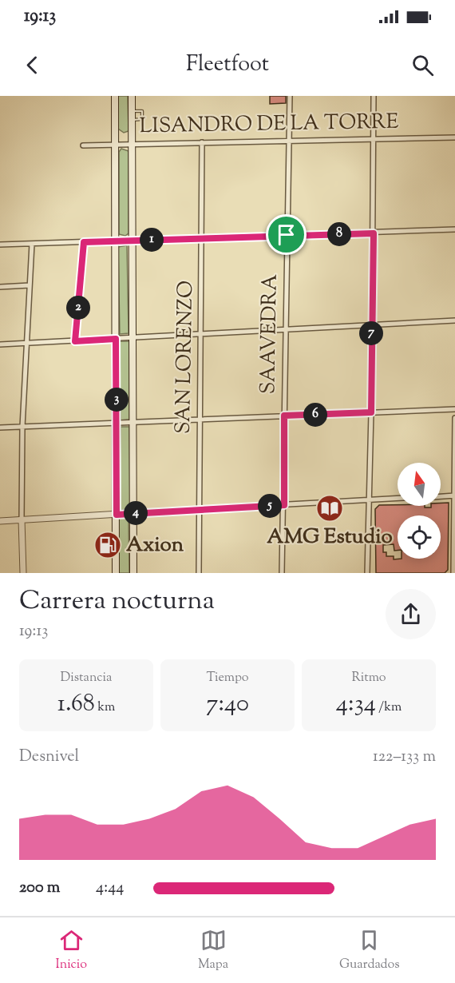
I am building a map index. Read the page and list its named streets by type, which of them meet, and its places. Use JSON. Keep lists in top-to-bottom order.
{
  "streets": {
    "street": ["LISANDRO DE LA TORRE", "SAAVEDRA", "SAN LORENZO"]
  },
  "crossings": [
    ["LISANDRO DE LA TORRE", "SAAVEDRA"],
    ["LISANDRO DE LA TORRE", "SAN LORENZO"]
  ],
  "places": {
    "library": ["AMG Estudio"],
    "fuel station": ["Axion"]
  },
  "north": "top",
  "page": {
    "status": "19:13",
    "header": "Fleetfoot",
    "pins": [
      "8",
      "1",
      "2",
      "7",
      "3",
      "6",
      "5",
      "4"
    ],
    "heading": ["Carrera nocturna", "19:13"],
    "stats": [
      ["Distancia", "1.68 km"],
      ["Tiempo", "7:40"],
      ["Ritmo", "4:34 /km"]
    ],
    "chart": ["Desnivel", "122–133 m"],
    "list": [
      {
        "name": "200 m",
        "note": "4:44"
      }
    ],
    "tabs": ["Inicio", "Mapa", "Guardados"]
  }
}
